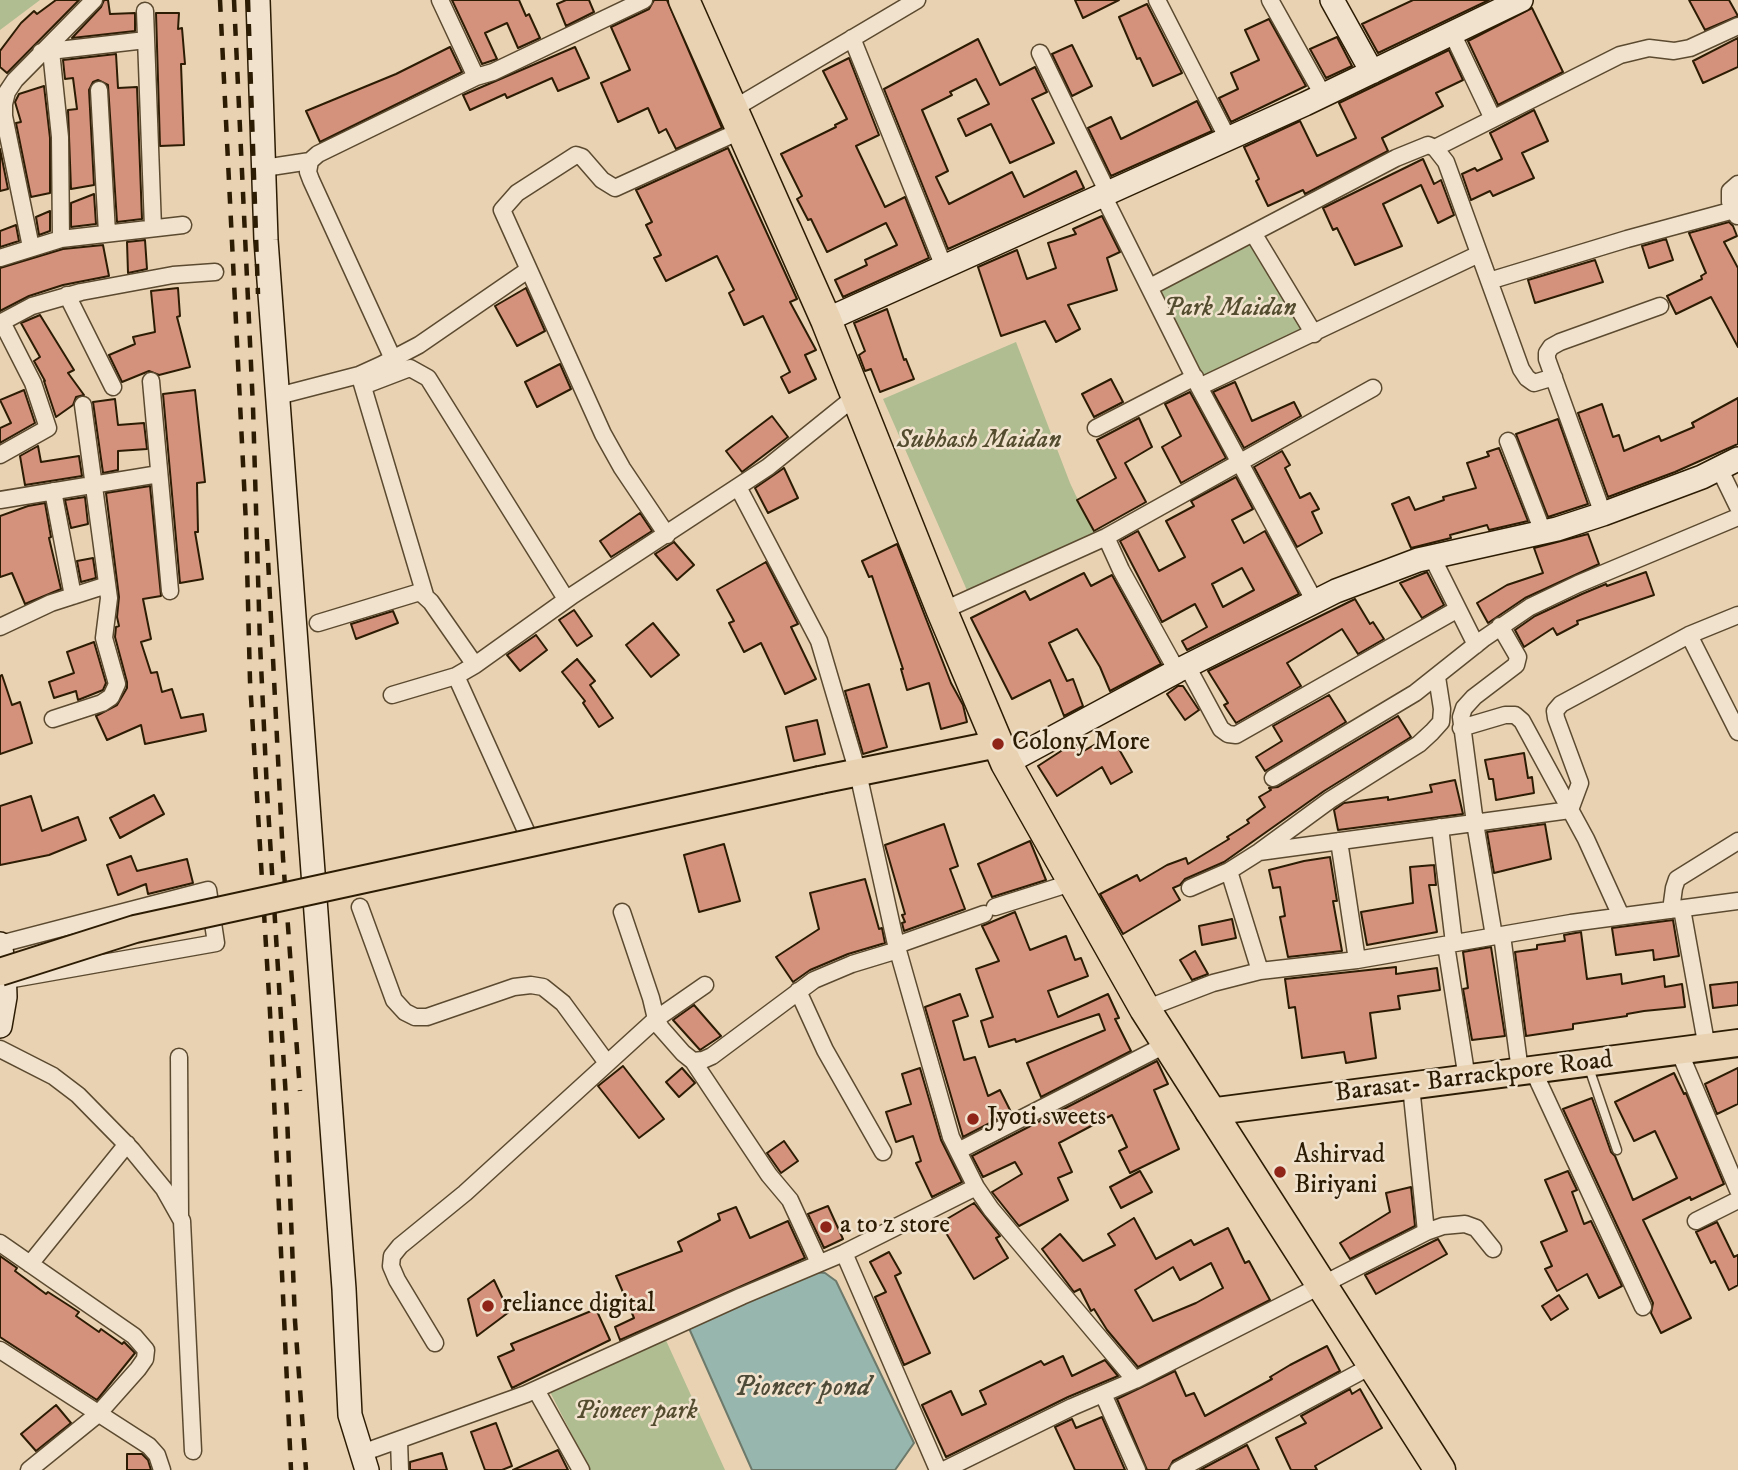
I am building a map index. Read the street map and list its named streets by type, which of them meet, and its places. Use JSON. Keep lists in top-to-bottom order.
{
  "streets": {
    "main road": ["Barasat- Barrackpore Road"]
  },
  "water": ["Pioneer pond"],
  "parks": ["Park Maidan", "Subhash Maidan", "Pioneer park"],
  "places": [
    "Colony More",
    "Jyoti sweets",
    "Ashirvad Biriyani",
    "a to z store",
    "reliance digital"
  ]
}
